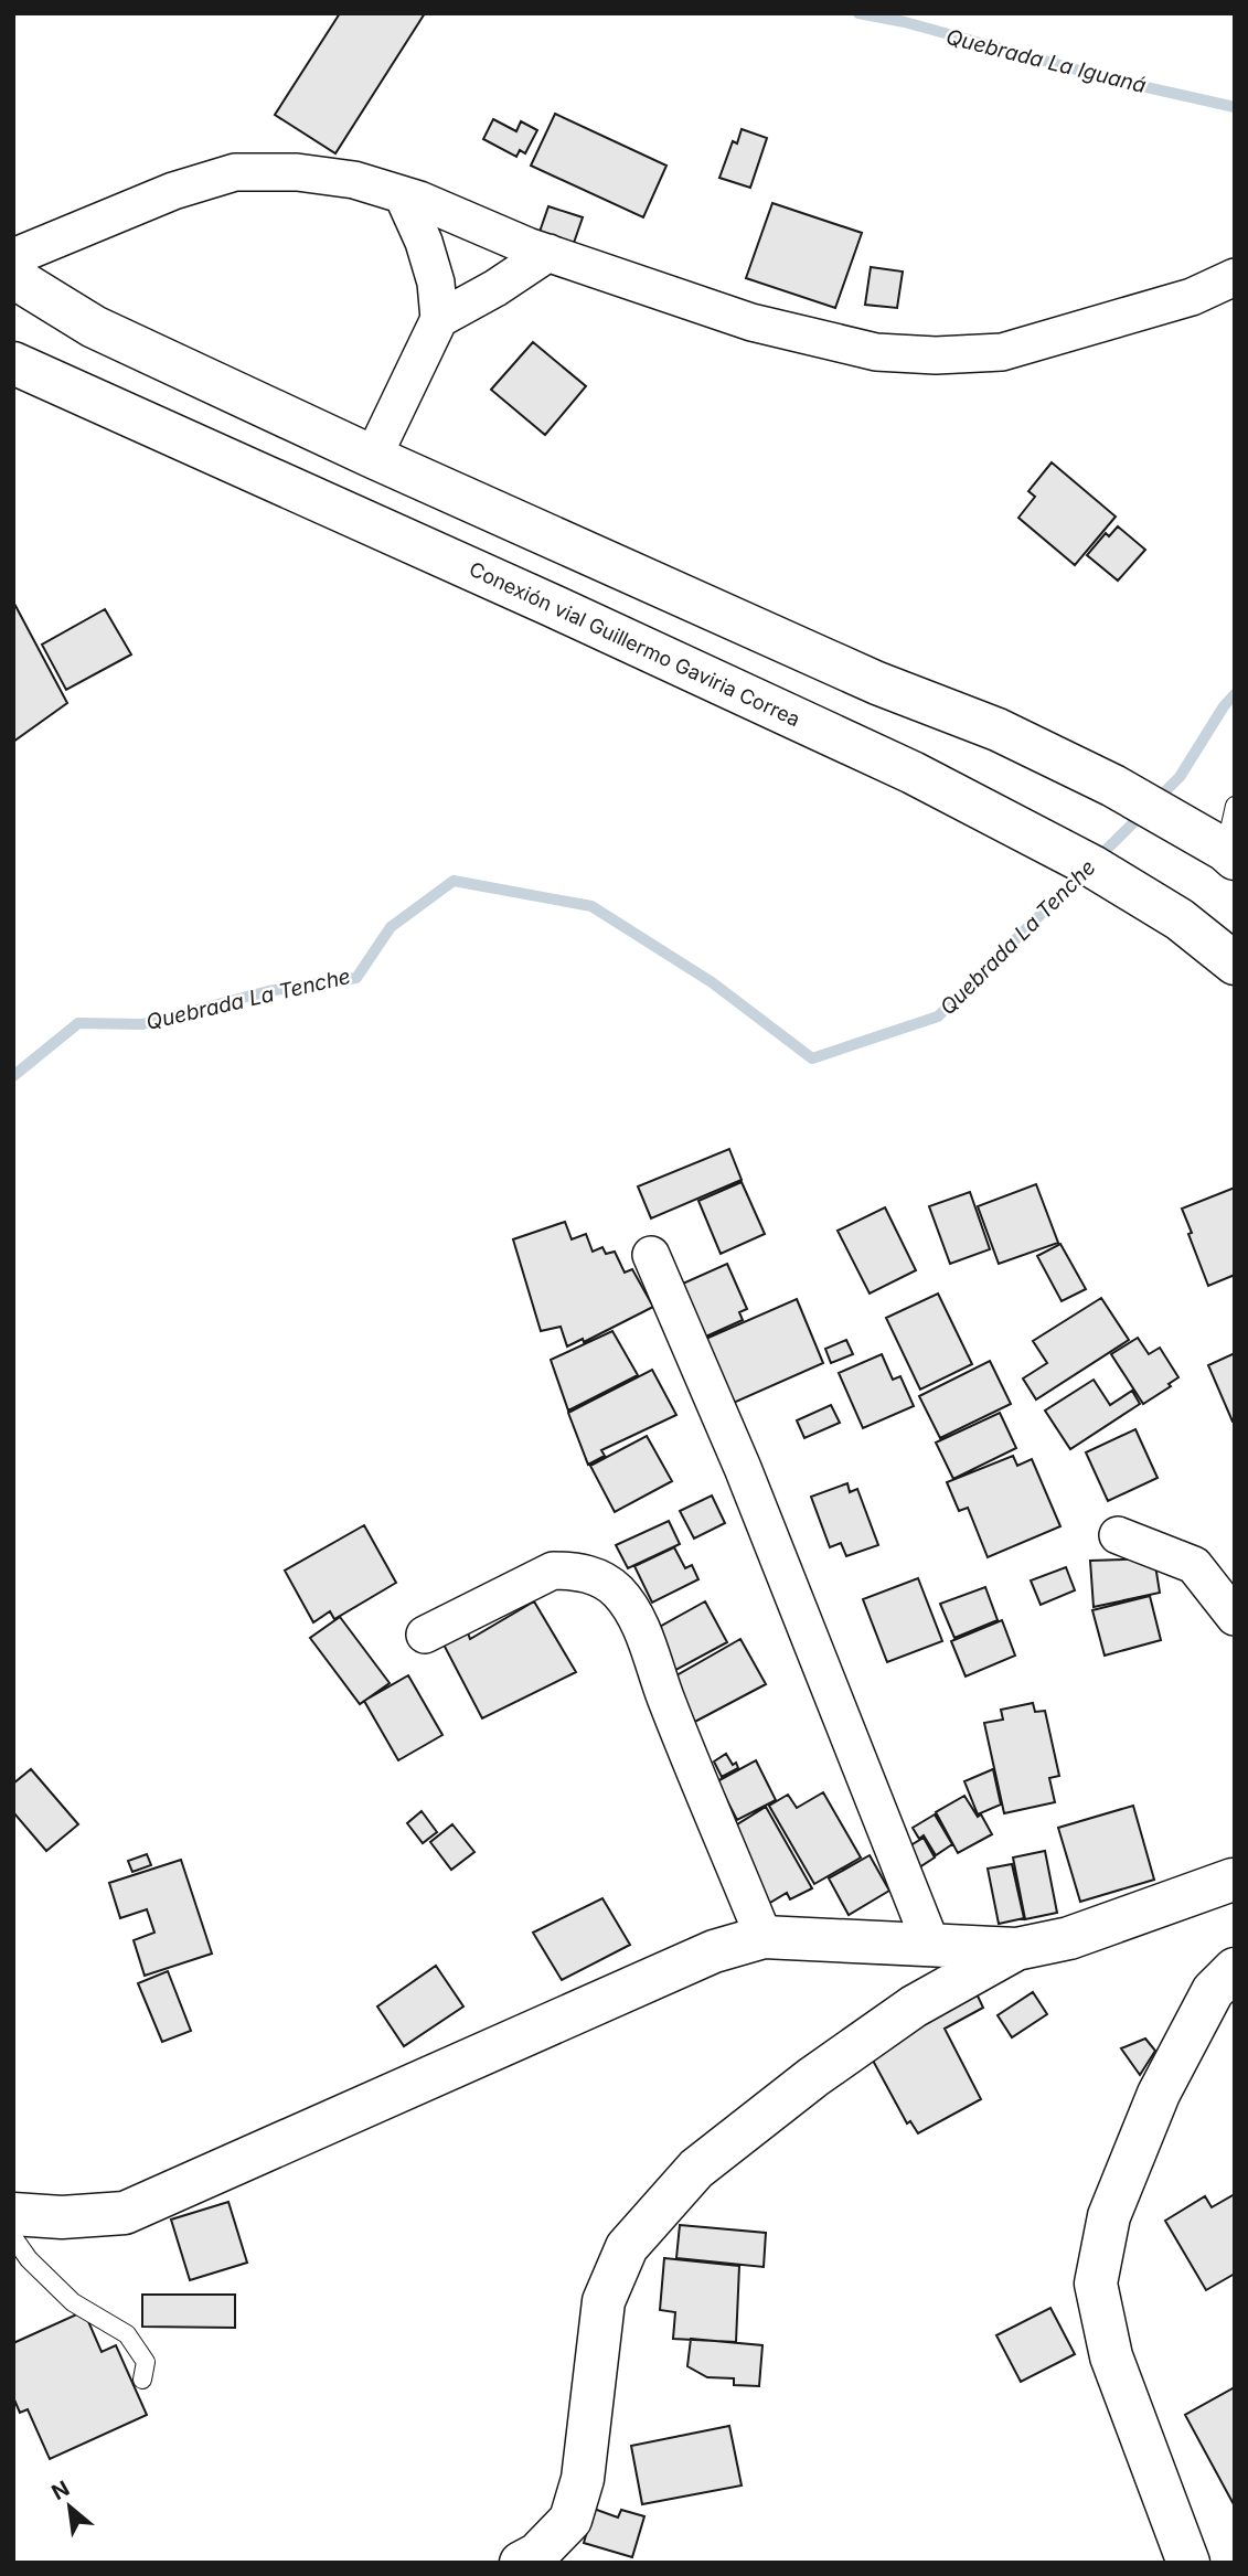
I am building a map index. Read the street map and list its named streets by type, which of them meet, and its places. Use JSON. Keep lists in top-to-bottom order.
{
  "streets": {
    "main road": ["Conexión vial Guillermo Gaviria Correa"]
  },
  "water": ["Quebrada La Iguaná", "Quebrada La Tenche"],
  "north": "top left"
}
